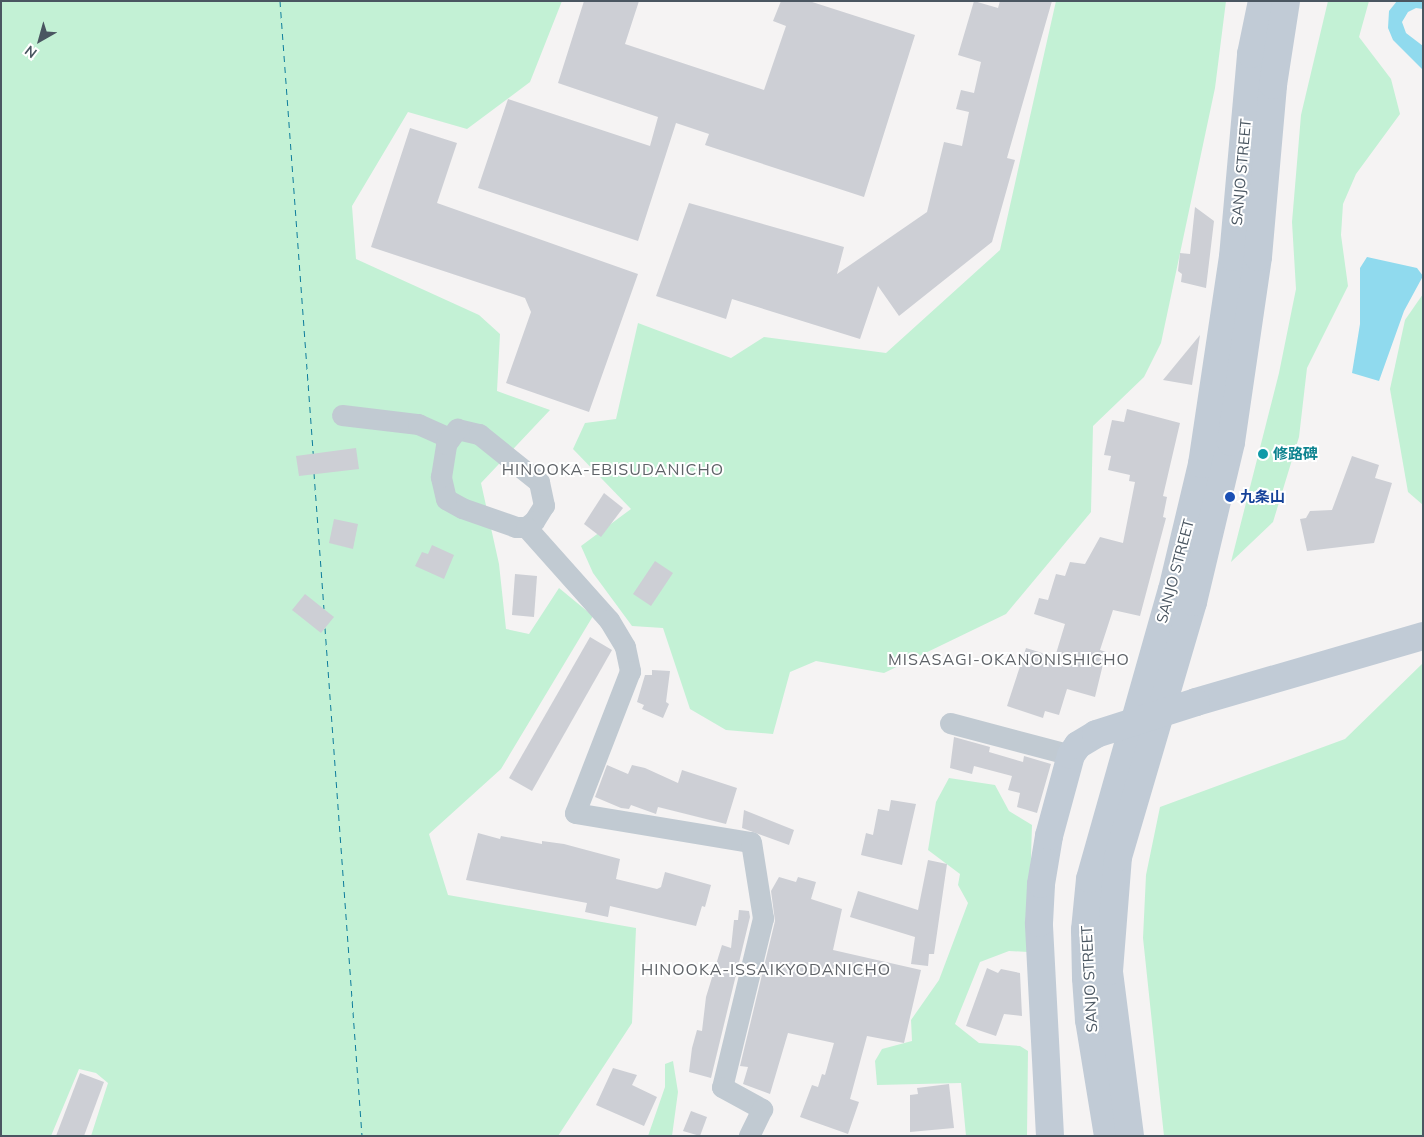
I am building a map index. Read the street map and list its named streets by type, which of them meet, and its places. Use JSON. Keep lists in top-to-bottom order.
{
  "streets": {
    "main road": ["SANJO STREET"]
  },
  "districts": ["HINOOKA-EBISUDANICHO", "MISASAGI-OKANONISHICHO", "HINOOKA-ISSAIKYODANICHO"],
  "places": ["修路碑", "九条山"],
  "north": "bottom left"
}
